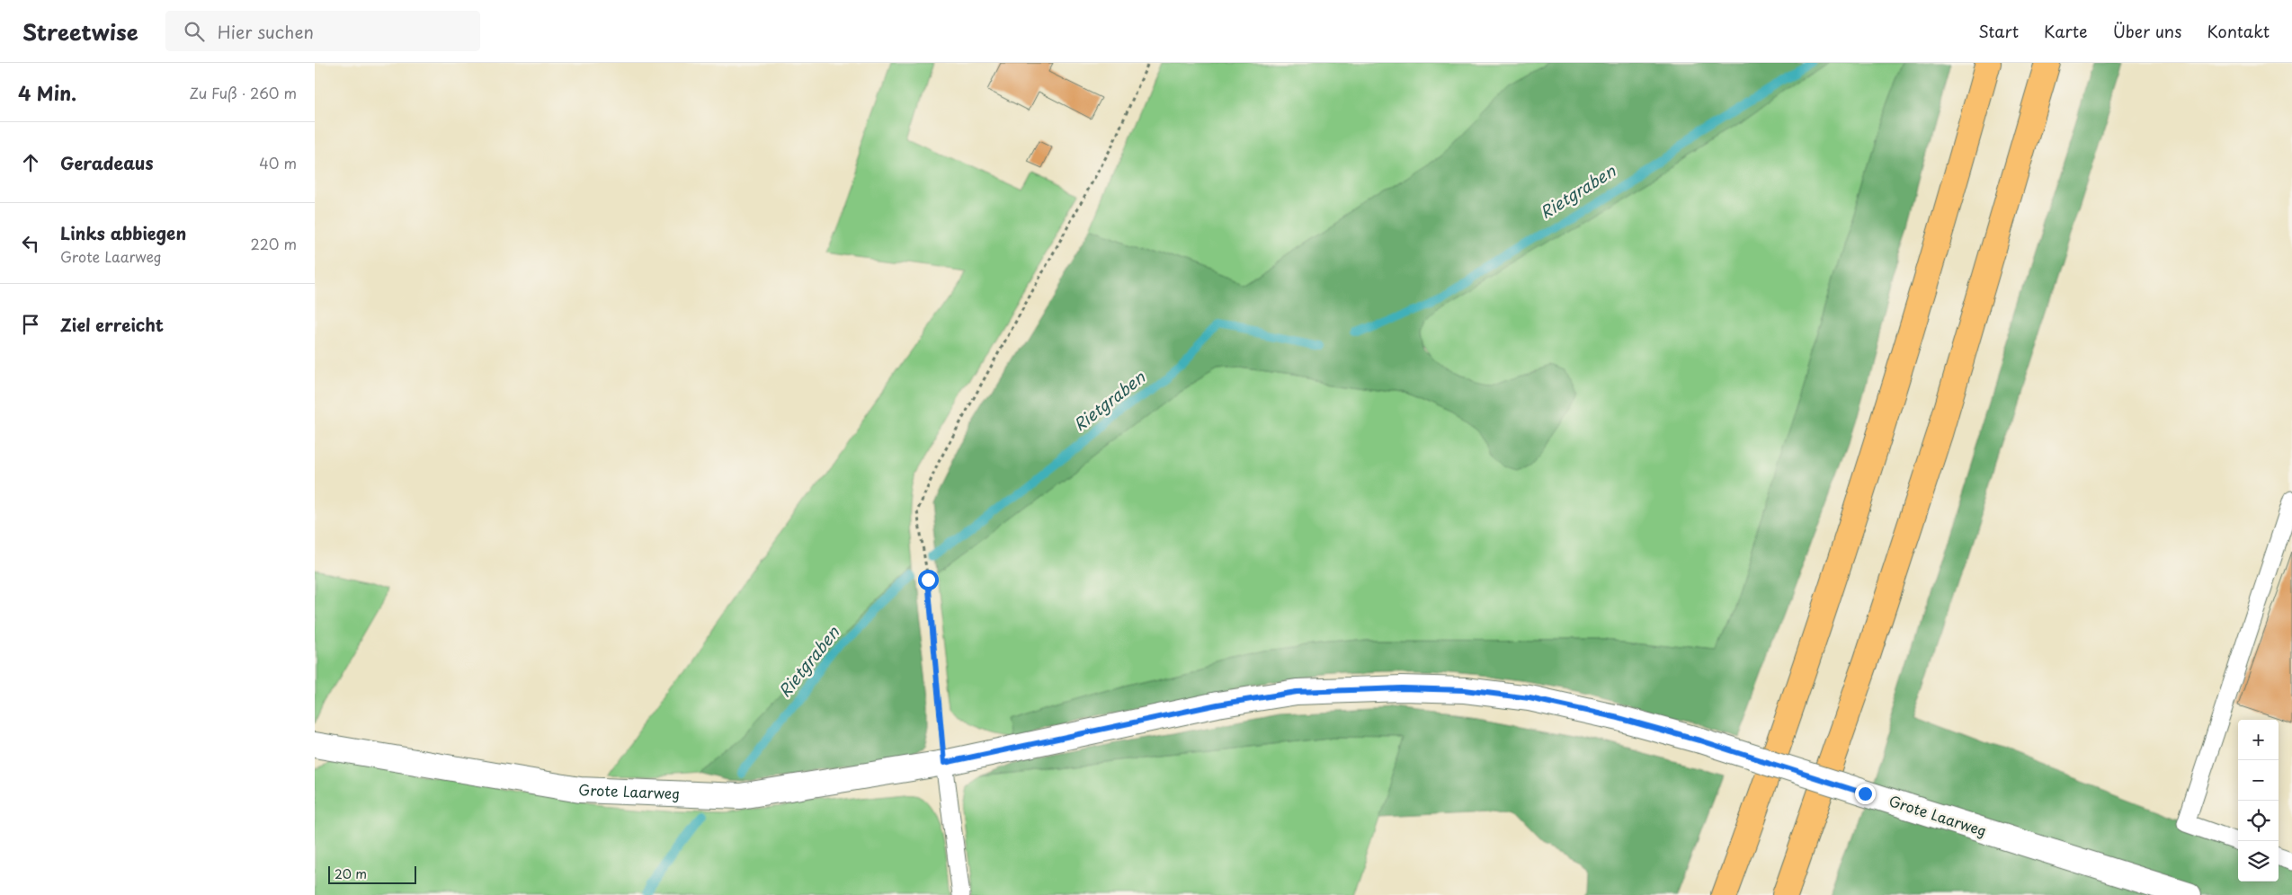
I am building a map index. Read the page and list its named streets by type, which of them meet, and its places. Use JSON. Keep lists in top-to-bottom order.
{
  "streets": {
    "street": ["Grote Laarweg"]
  },
  "water": ["Rietgraben"],
  "scale_bar": "20 m",
  "page": {
    "header": "Streetwise",
    "search": "Hier suchen",
    "nav": [
      "Start",
      "Karte",
      "Über uns",
      "Kontakt"
    ],
    "heading": ["4 Min.", "Zu Fuß · 260 m"],
    "list": [
      ["Geradeaus", "40 m"],
      ["Links abbiegen", "Grote Laarweg", "220 m"],
      "Ziel erreicht"
    ],
    "map_buttons": ["+", "−"],
    "scale": "20 m"
  }
}
